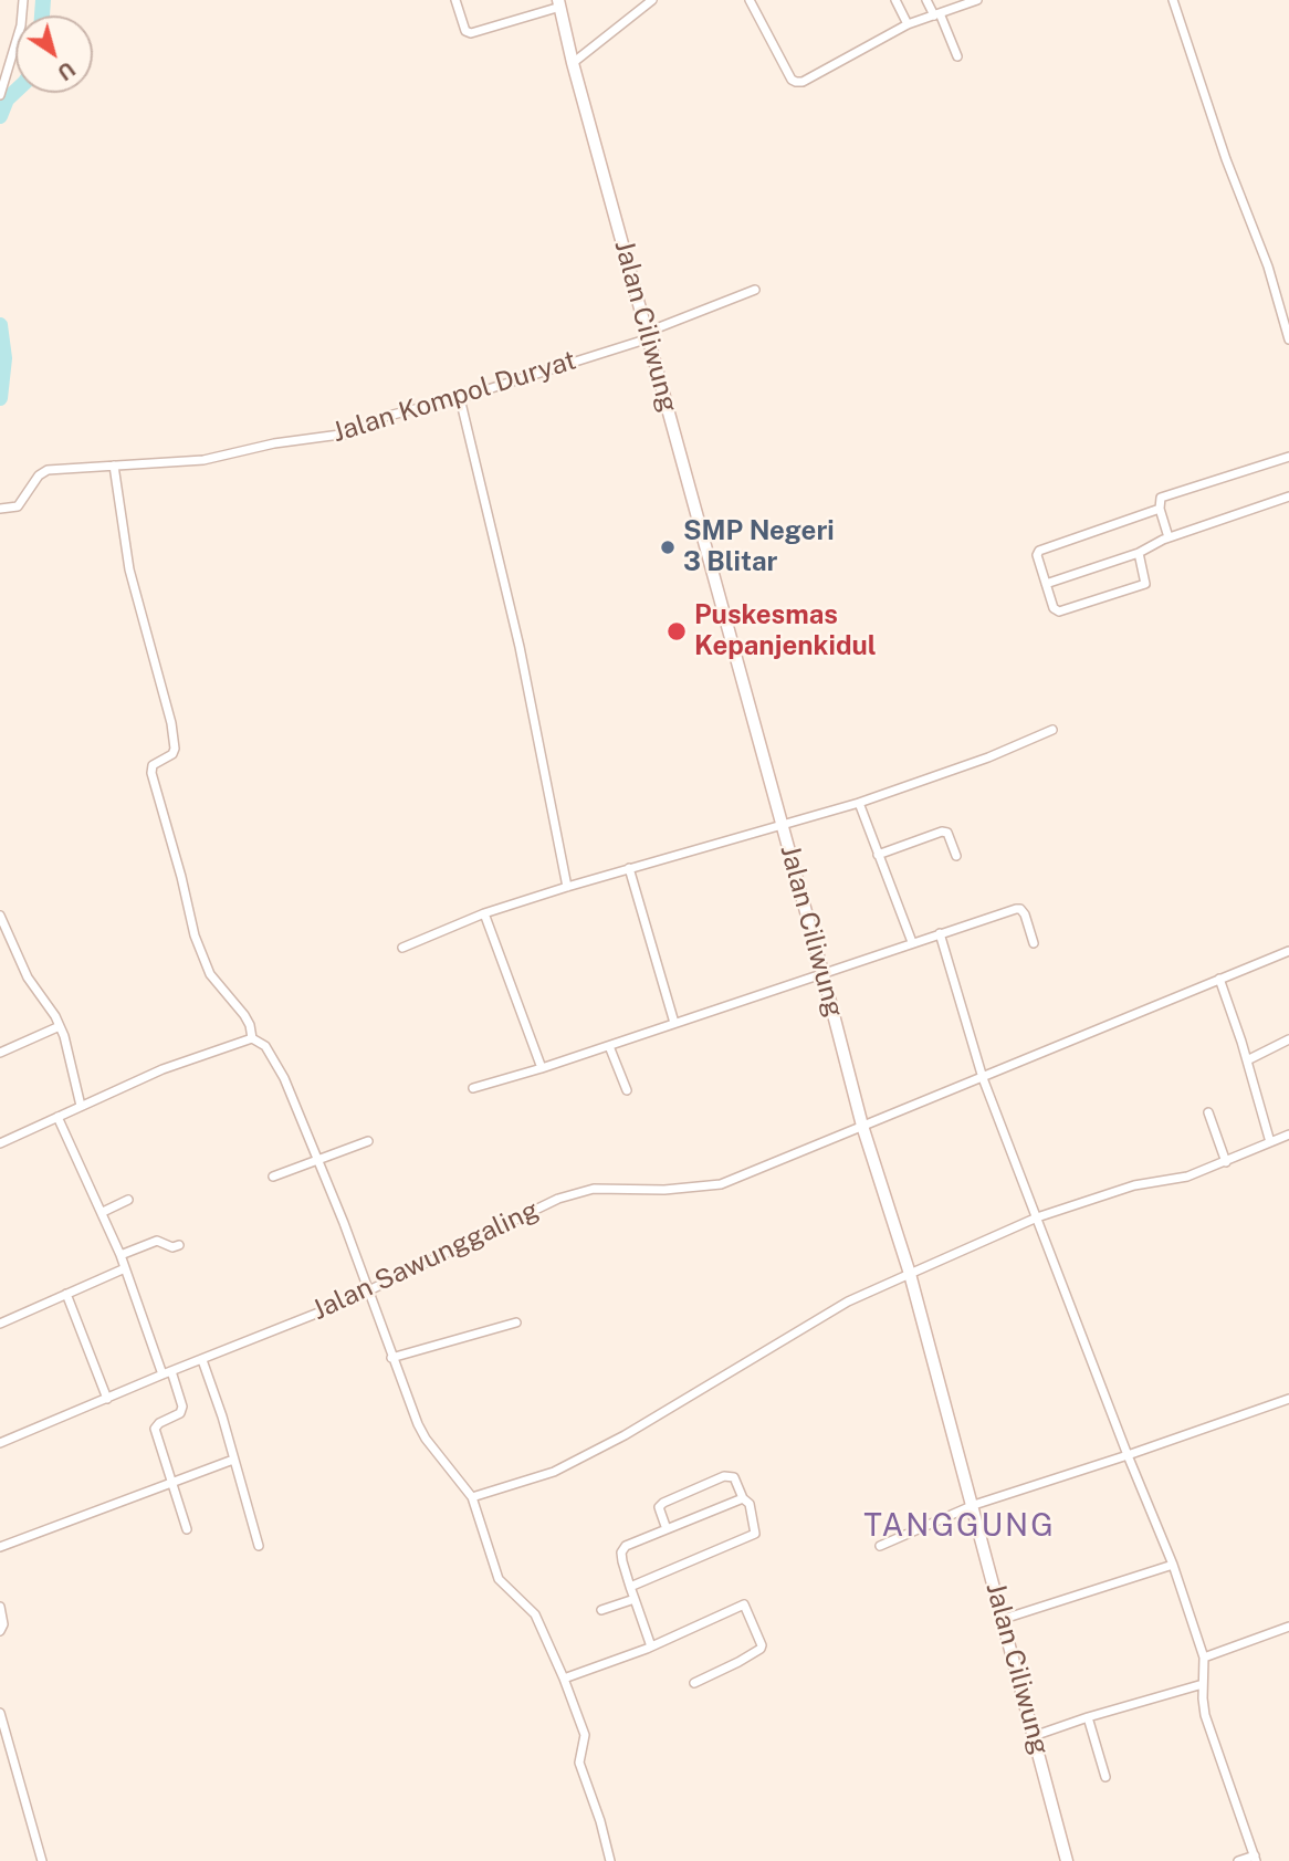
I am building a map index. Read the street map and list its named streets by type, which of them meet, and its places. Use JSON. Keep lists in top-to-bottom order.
{
  "streets": {
    "main road": ["Jalan Ciliwung"],
    "street": ["Jalan Kompol Duryat", "Jalan Sawunggaling"]
  },
  "crossings": [
    ["Jalan Ciliwung", "Jalan Kompol Duryat"],
    ["Jalan Ciliwung", "Jalan Sawunggaling"]
  ],
  "districts": ["TANGGUNG"],
  "places": ["SMP Negeri 3 Blitar", "Puskesmas Kepanjenkidul"],
  "north": "bottom right"
}
